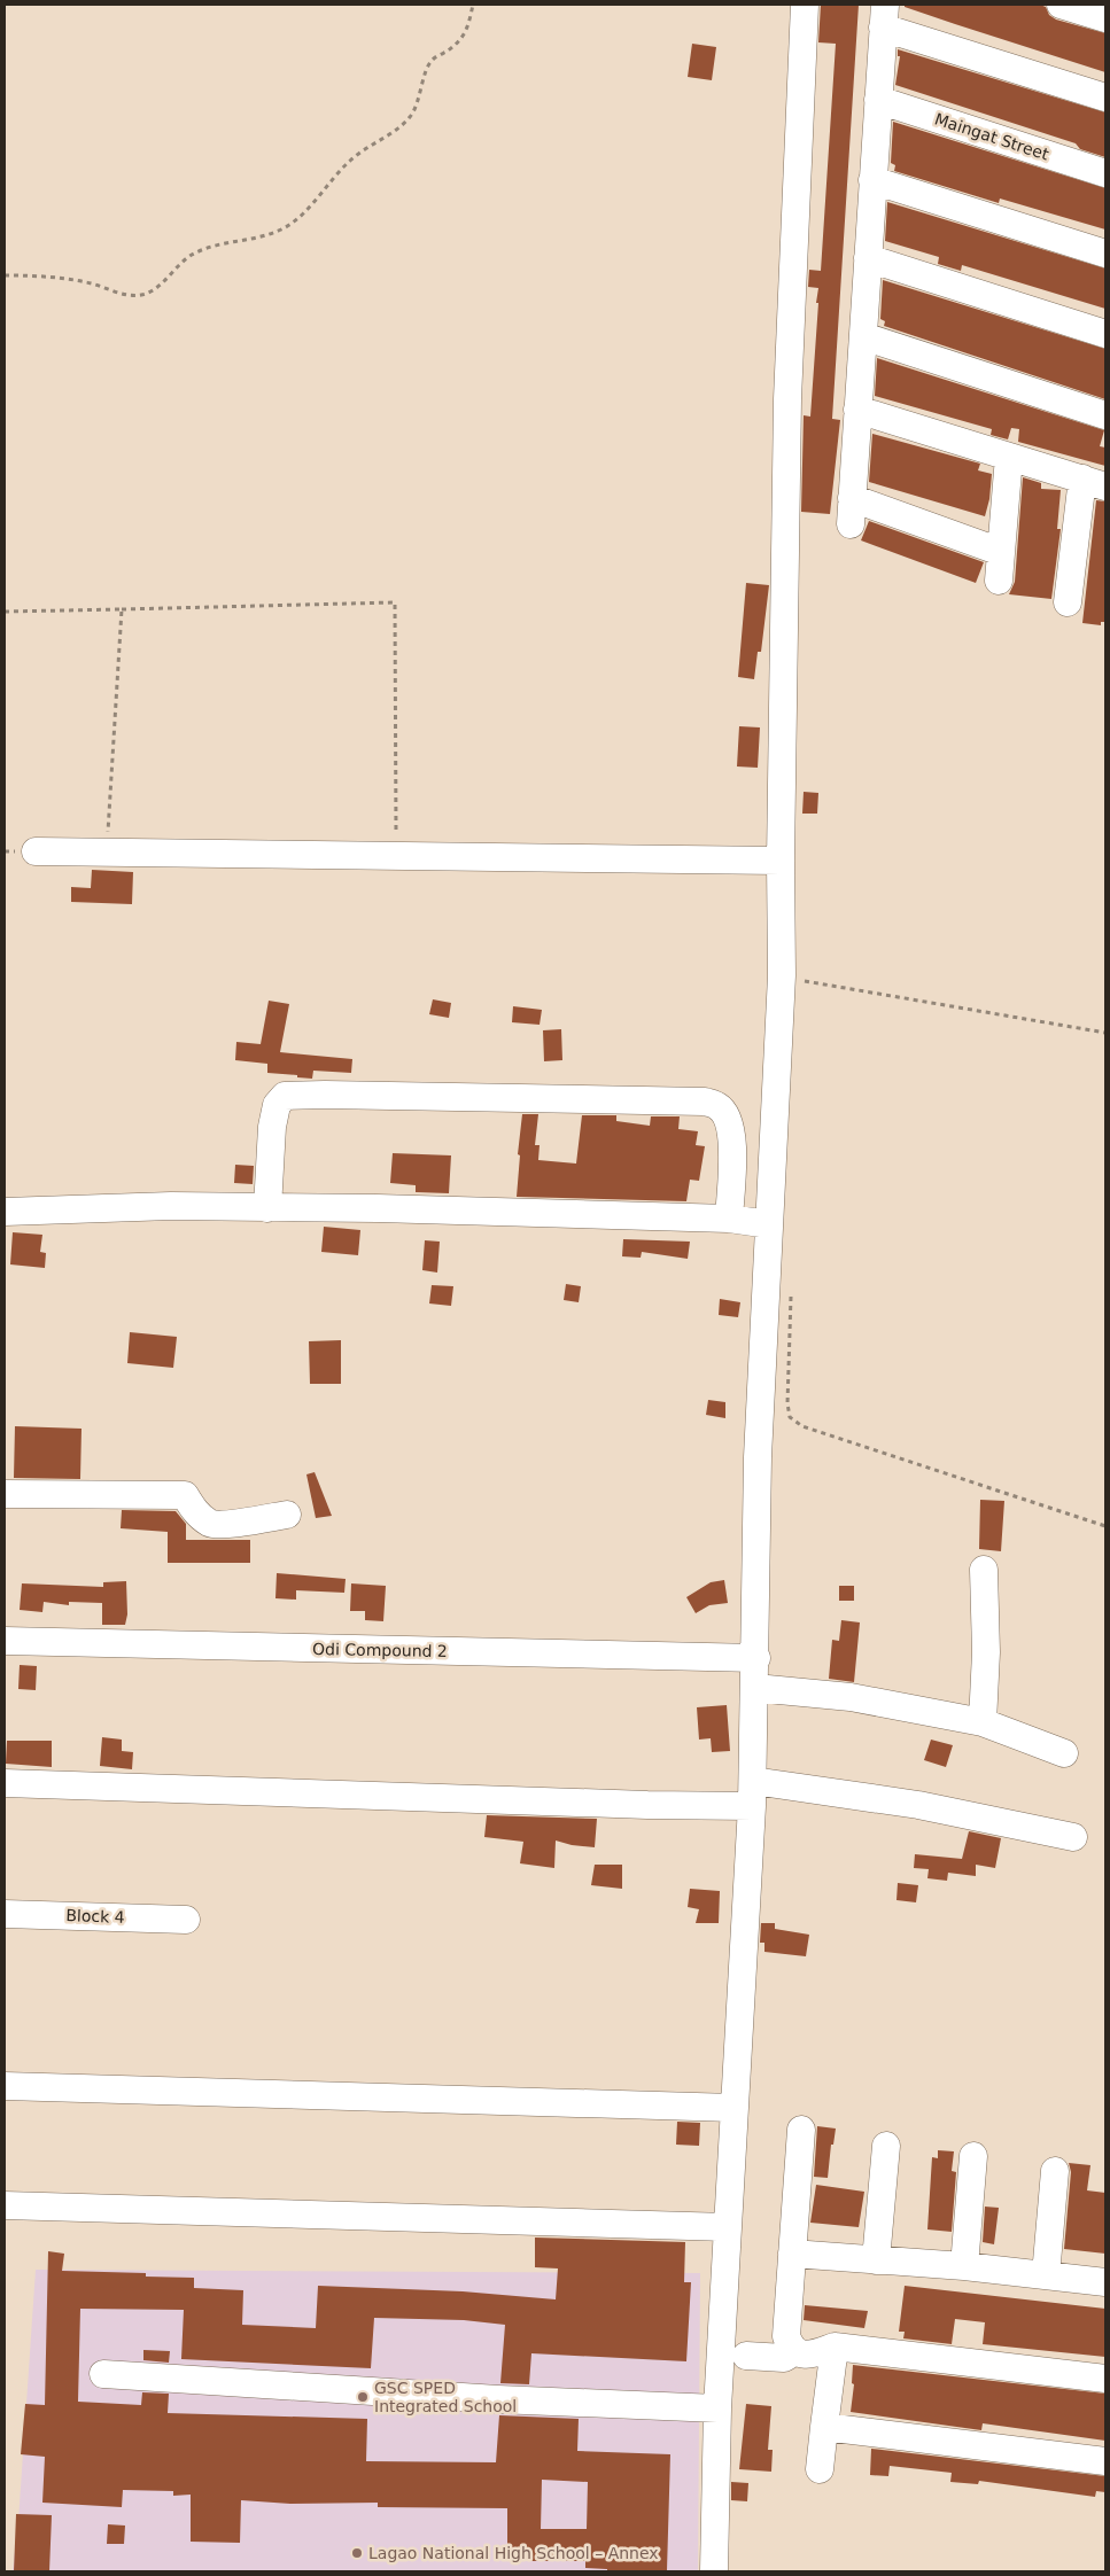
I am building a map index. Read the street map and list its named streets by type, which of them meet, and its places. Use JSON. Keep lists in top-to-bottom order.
{
  "streets": {
    "street": ["Maingat Street", "Odi Compound 2", "Block 4"]
  },
  "places": ["GSC SPED Integrated School", "Lagao National High School – Annex"]
}
